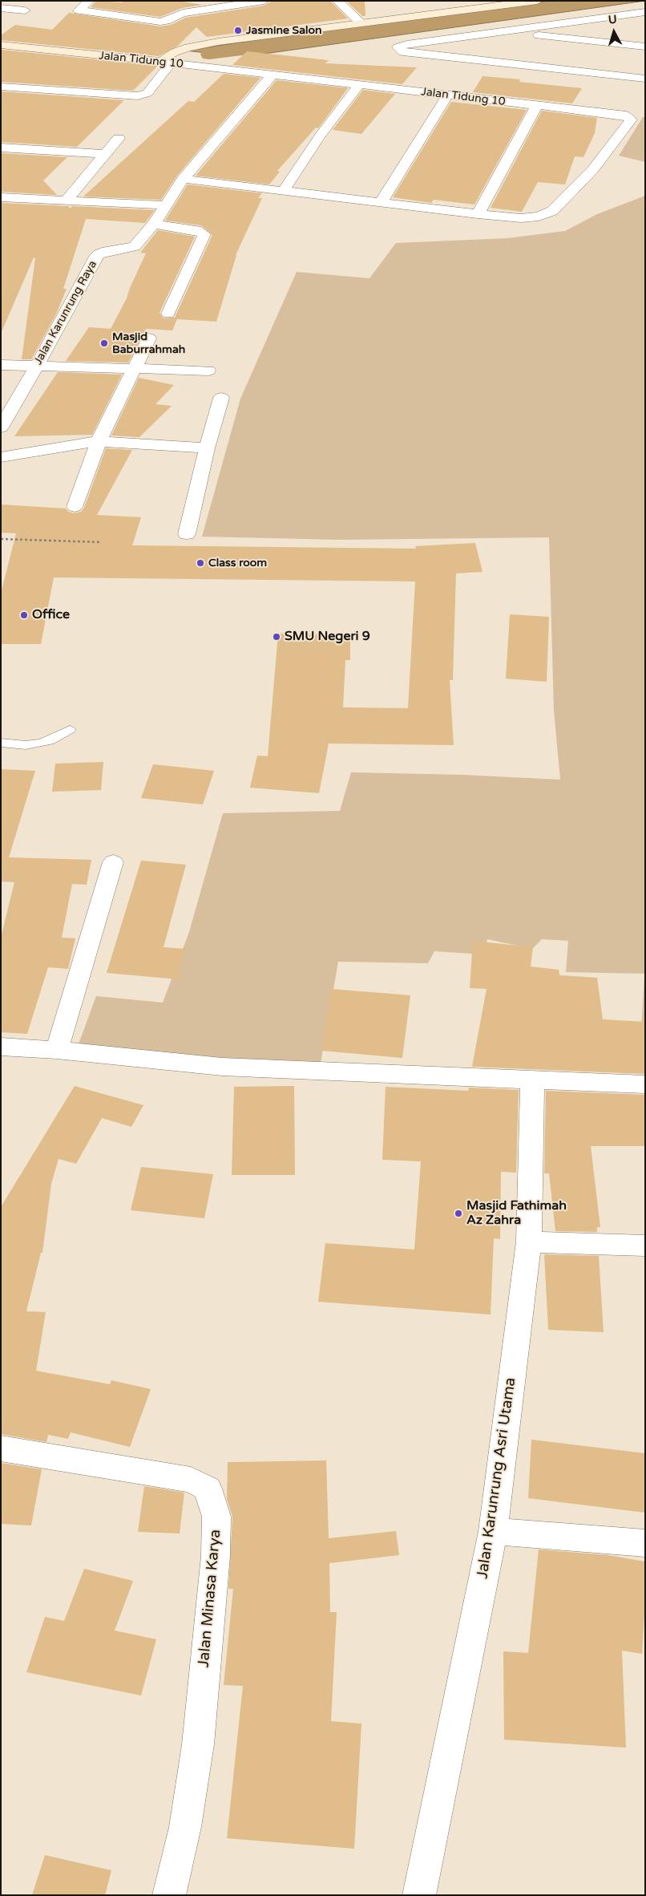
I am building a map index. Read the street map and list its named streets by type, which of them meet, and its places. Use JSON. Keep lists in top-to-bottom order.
{
  "streets": {
    "street": [
      "Jalan Tidung 10",
      "Jalan Karunrung Raya",
      "Jalan Karunrung Asri Utama",
      "Jalan Minasa Karya"
    ]
  },
  "crossings": [
    ["Jalan Tidung 10", "Jalan Karunrung Raya"]
  ],
  "places": [
    "Jasmine Salon",
    "Masjid Baburrahmah",
    "Class room",
    "Office",
    "SMU Negeri 9",
    "Masjid Fathimah Az Zahra"
  ],
  "north": "top"
}
